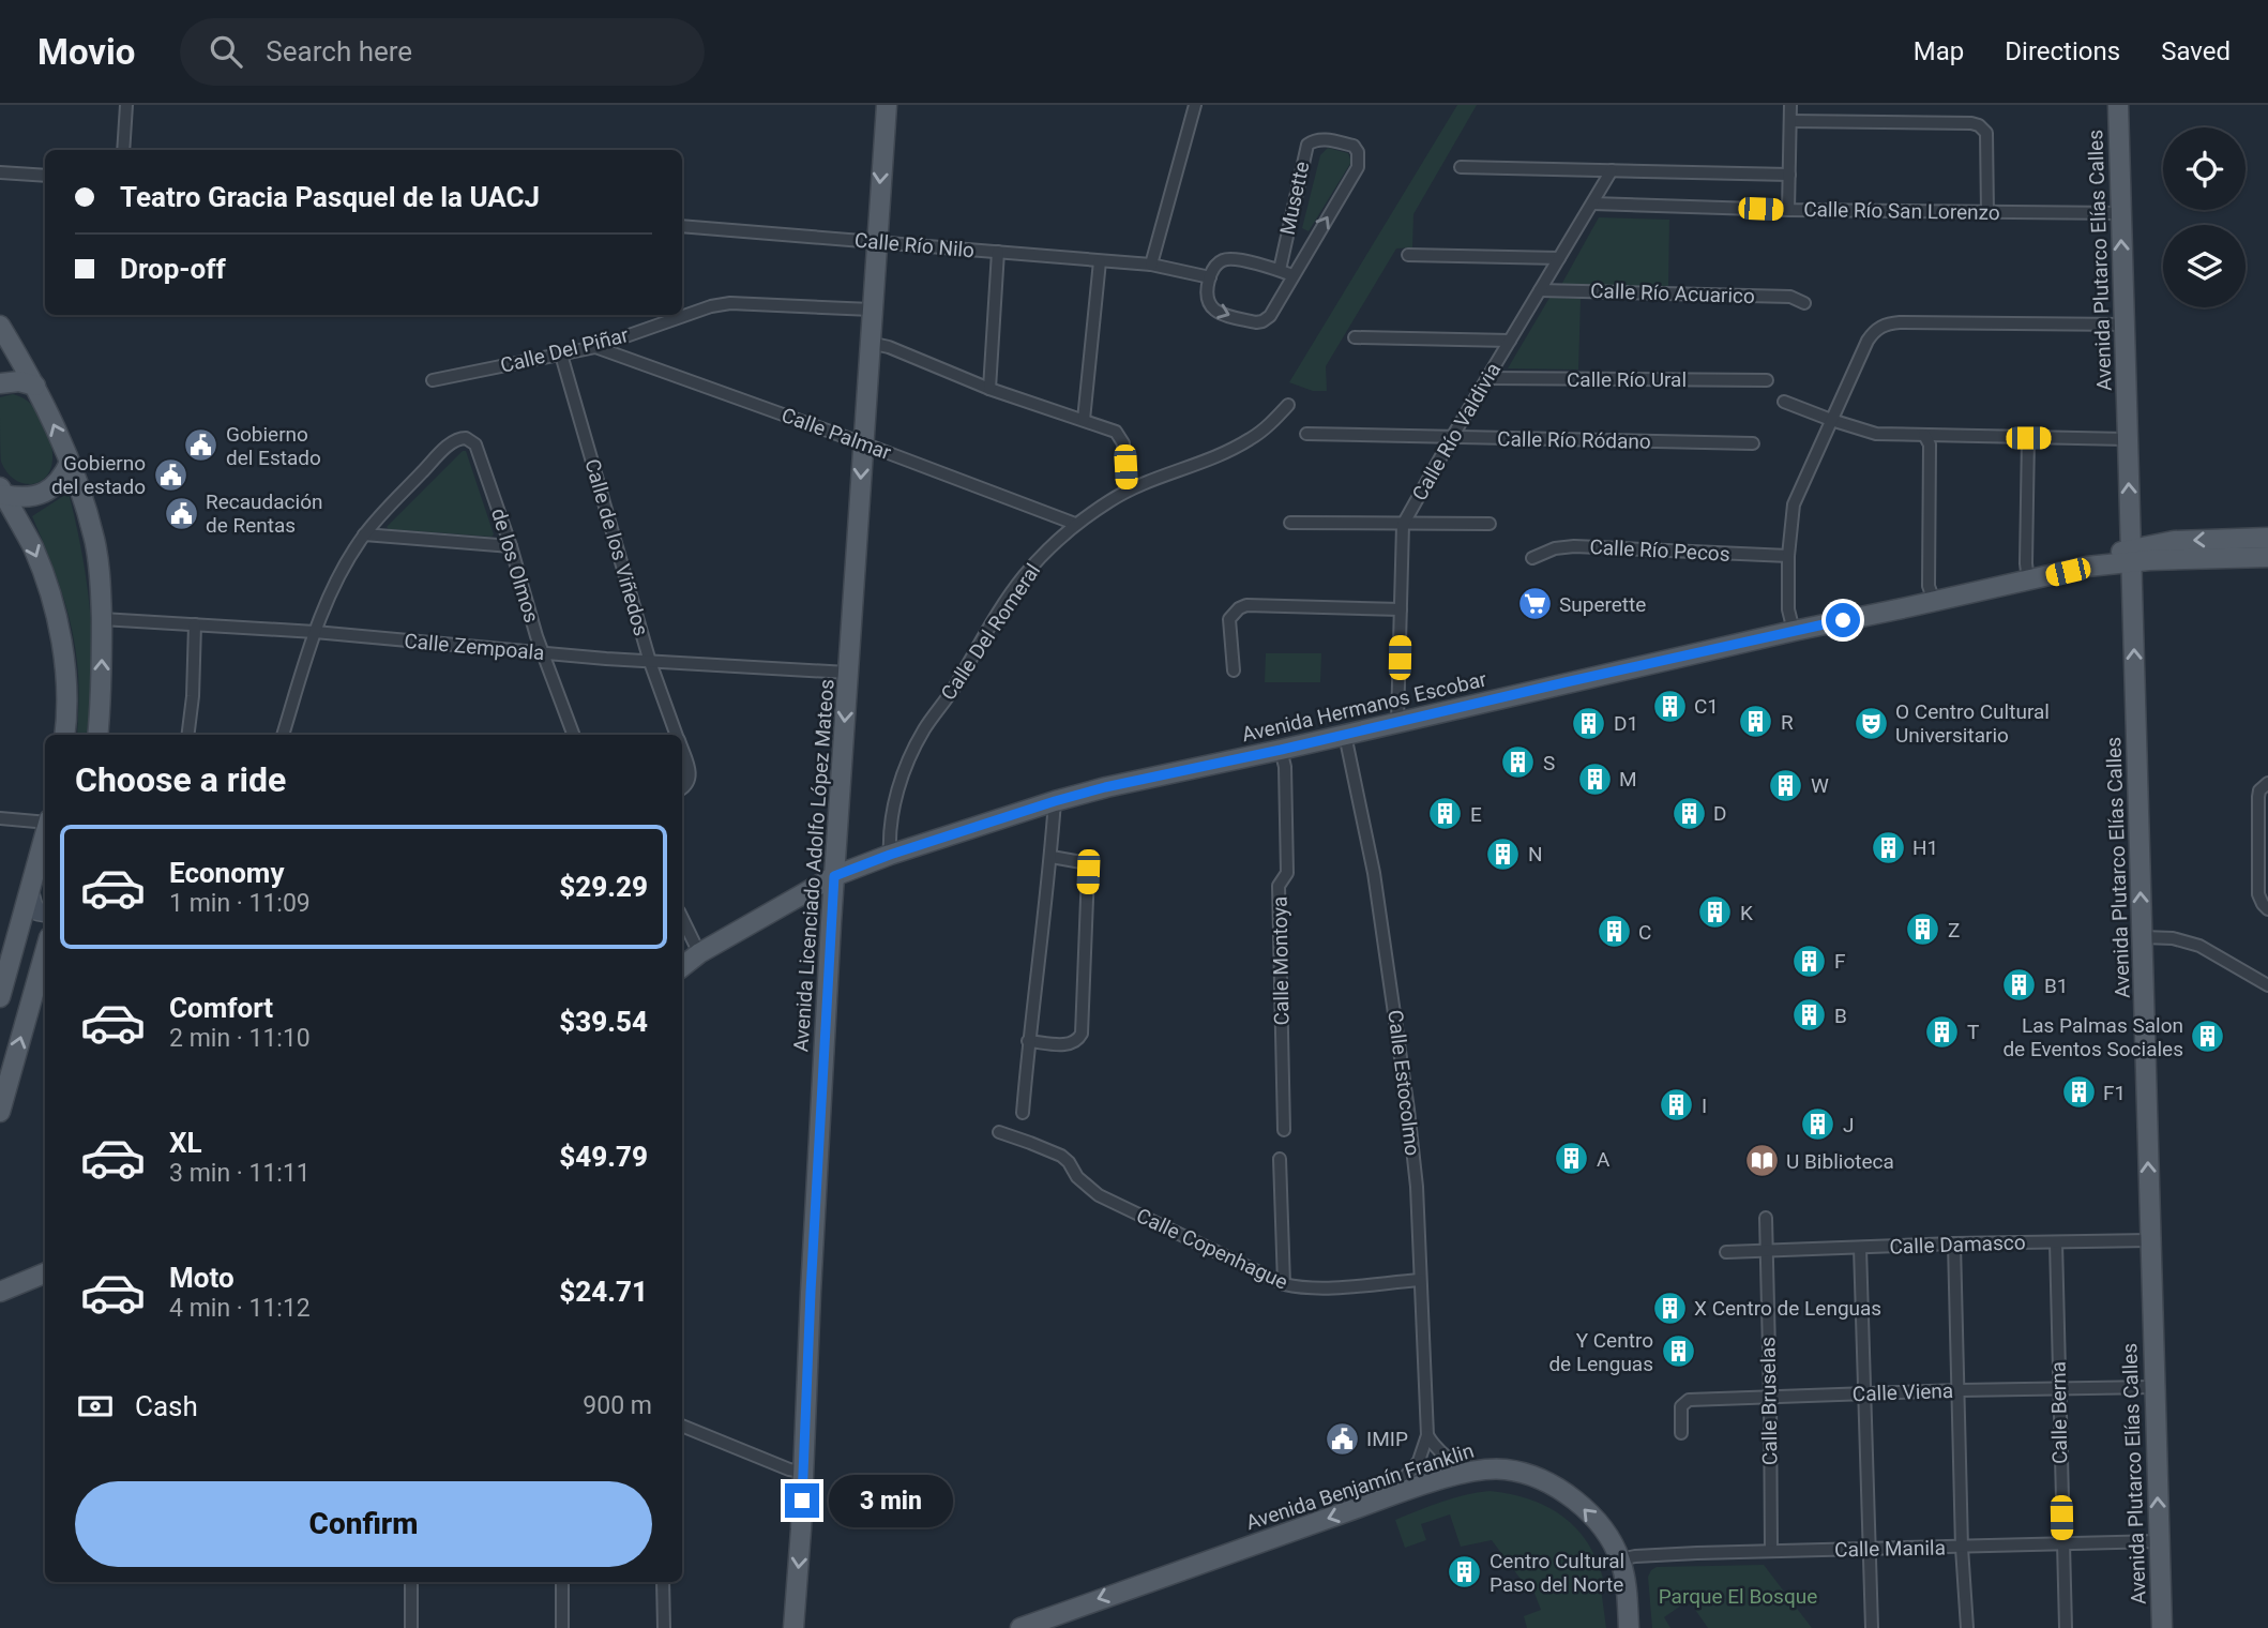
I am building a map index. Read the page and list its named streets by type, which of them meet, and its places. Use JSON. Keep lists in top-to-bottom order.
{
  "streets": {
    "main road": [
      "Avenida Plutarco Elías Calles",
      "Avenida Hermanos Escobar",
      "Avenida Licenciado Adolfo López Mateos",
      "Avenida Benjamín Franklin"
    ],
    "street": [
      "Musette",
      "Calle Río San Lorenzo",
      "Calle Río Nilo",
      "Calle Río Acuarico",
      "Calle Del Piñar",
      "Calle Río Ural",
      "Calle Río Valdivia",
      "Calle Palmar",
      "Calle Río Ródano",
      "Calle de los Viñedos",
      "Calle Río Pecos",
      "de los Olmos",
      "Calle Del Romeral",
      "Calle Zempoala",
      "Calle Montoya",
      "Calle Estocolmo",
      "Calle Damasco",
      "Calle Copenhague",
      "Calle Viena",
      "Calle Bruselas",
      "Calle Berna",
      "Calle Manila"
    ]
  },
  "crossings": [
    ["Calle Río San Lorenzo", "Avenida Plutarco Elías Calles"],
    ["Calle Río San Lorenzo", "Calle Río Valdivia"],
    ["Calle Río Nilo", "Avenida Licenciado Adolfo López Mateos"],
    ["Avenida Plutarco Elías Calles", "Avenida Hermanos Escobar"],
    ["Avenida Plutarco Elías Calles", "Calle Damasco"],
    ["Avenida Plutarco Elías Calles", "Calle Viena"],
    ["Avenida Plutarco Elías Calles", "Calle Manila"],
    ["Calle Río Acuarico", "Calle Río Valdivia"],
    ["Calle Del Piñar", "Calle Palmar"],
    ["Calle Del Piñar", "Calle de los Viñedos"],
    ["Calle Del Piñar", "Avenida Licenciado Adolfo López Mateos"],
    ["Calle Río Ural", "Calle Río Valdivia"],
    ["Calle Río Valdivia", "Calle Río Ródano"],
    ["Calle Río Valdivia", "Avenida Hermanos Escobar"],
    ["Calle Palmar", "Calle Del Romeral"],
    ["Calle Palmar", "Avenida Licenciado Adolfo López Mateos"],
    ["Calle de los Viñedos", "Calle Zempoala"],
    ["de los Olmos", "Calle Zempoala"],
    ["Calle Del Romeral", "Avenida Hermanos Escobar"],
    ["Calle Zempoala", "Avenida Licenciado Adolfo López Mateos"],
    ["Avenida Hermanos Escobar", "Avenida Licenciado Adolfo López Mateos"],
    ["Avenida Hermanos Escobar", "Calle Montoya"],
    ["Avenida Hermanos Escobar", "Calle Estocolmo"],
    ["Calle Estocolmo", "Calle Copenhague"],
    ["Calle Estocolmo", "Avenida Benjamín Franklin"],
    ["Calle Damasco", "Calle Bruselas"],
    ["Calle Damasco", "Calle Berna"],
    ["Calle Viena", "Calle Bruselas"],
    ["Calle Viena", "Calle Berna"],
    ["Calle Bruselas", "Calle Manila"],
    ["Calle Berna", "Calle Manila"],
    ["Avenida Benjamín Franklin", "Calle Manila"]
  ],
  "one_way": ["Avenida Plutarco Elías Calles", "Avenida Licenciado Adolfo López Mateos", "Avenida Benjamín Franklin"],
  "parks": ["Parque El Bosque"],
  "places": {
    "public building": [
      "Gobierno del Estado",
      "Gobierno del estado",
      "Recaudación de Rentas",
      "IMIP"
    ],
    "supermarket": ["Superette"],
    "building": [
      "C1",
      "R",
      "D1",
      "S",
      "M",
      "W",
      "D",
      "E",
      "H1",
      "N",
      "K",
      "Z",
      "C",
      "F",
      "B1",
      "B",
      "T",
      "Las Palmas Salon de Eventos Sociales",
      "F1",
      "I",
      "J",
      "A",
      "X Centro de Lenguas",
      "Y Centro de Lenguas",
      "Centro Cultural Paso del Norte"
    ],
    "theatre": ["O Centro Cultural Universitario"],
    "library": ["U Biblioteca"]
  },
  "page": {
    "header": "Movio",
    "search": "Search here",
    "nav": ["Map", "Directions", "Saved"],
    "banner": ["Teatro Gracia Pasquel de la UACJ", "Drop-off"],
    "heading": "Choose a ride",
    "list": [
      {
        "name": "Economy",
        "note": "1 min · 11:09",
        "value": "$29.29"
      },
      {
        "name": "Comfort",
        "note": "2 min · 11:10",
        "value": "$39.54"
      },
      {
        "name": "XL",
        "note": "3 min · 11:11",
        "value": "$49.79"
      },
      {
        "name": "Moto",
        "note": "4 min · 11:12",
        "value": "$24.71"
      }
    ],
    "pay": ["Cash", "900 m"],
    "buttons": "Confirm",
    "bubble": "3 min"
  }
}
